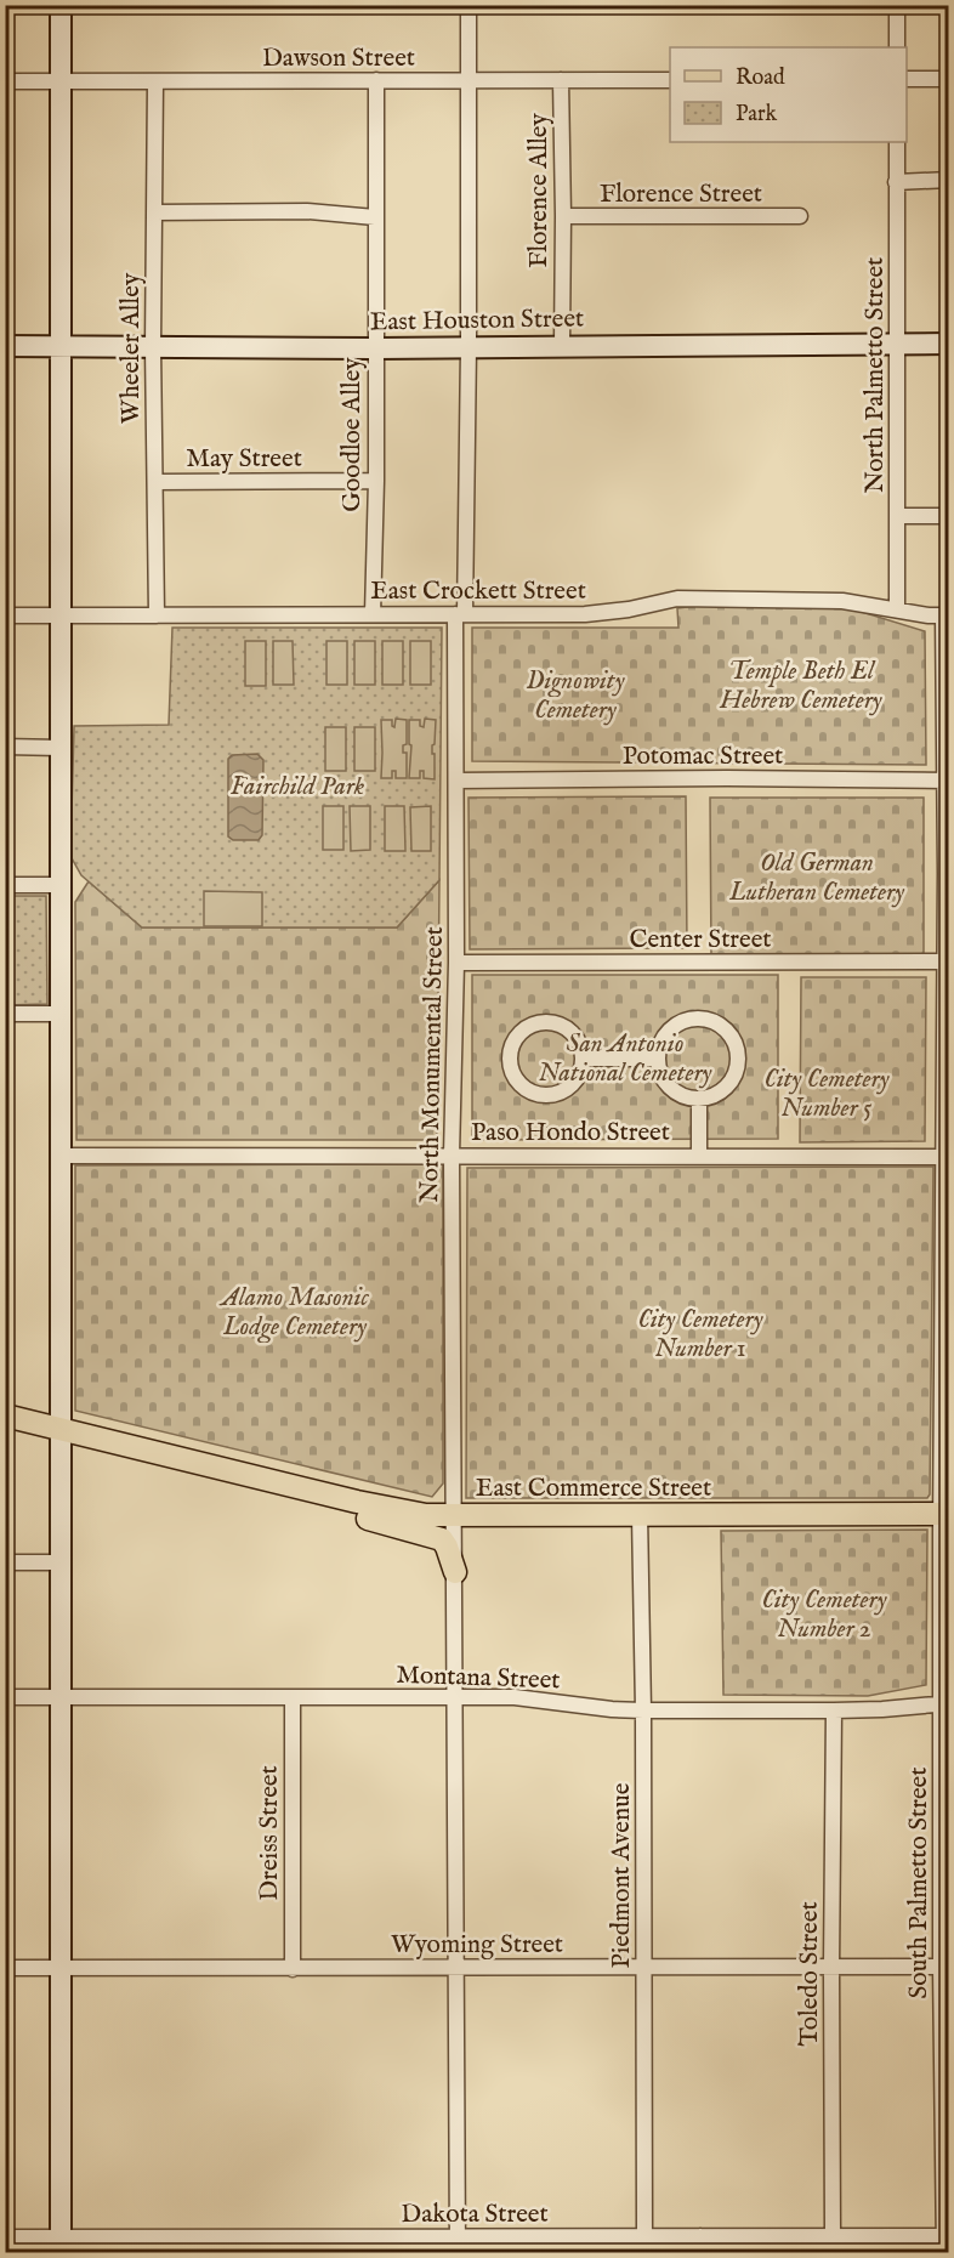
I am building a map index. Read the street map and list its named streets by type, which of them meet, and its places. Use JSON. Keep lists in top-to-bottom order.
{
  "streets": {
    "main road": ["East Commerce Street"],
    "street": [
      "Dawson Street",
      "Florence Alley",
      "Florence Street",
      "East Houston Street",
      "Wheeler Alley",
      "North Palmetto Street",
      "Goodloe Alley",
      "May Street",
      "East Crockett Street",
      "Potomac Street",
      "Center Street",
      "North Monumental Street",
      "Paso Hondo Street",
      "Montana Street",
      "Dreiss Street",
      "Piedmont Avenue",
      "South Palmetto Street",
      "Wyoming Street",
      "Toledo Street",
      "Dakota Street"
    ]
  },
  "crossings": [
    ["Dawson Street", "Florence Alley"],
    ["Dawson Street", "Wheeler Alley"],
    ["Dawson Street", "Goodloe Alley"],
    ["Dawson Street", "North Monumental Street"],
    ["Florence Alley", "Florence Street"],
    ["Florence Alley", "East Houston Street"],
    ["East Houston Street", "Wheeler Alley"],
    ["East Houston Street", "North Palmetto Street"],
    ["East Houston Street", "Goodloe Alley"],
    ["East Houston Street", "North Monumental Street"],
    ["Wheeler Alley", "May Street"],
    ["Wheeler Alley", "East Crockett Street"],
    ["North Palmetto Street", "East Crockett Street"],
    ["Goodloe Alley", "May Street"],
    ["Goodloe Alley", "East Crockett Street"],
    ["East Crockett Street", "North Monumental Street"],
    ["Potomac Street", "North Monumental Street"],
    ["Center Street", "North Monumental Street"],
    ["North Monumental Street", "Paso Hondo Street"],
    ["North Monumental Street", "East Commerce Street"],
    ["North Monumental Street", "Montana Street"],
    ["North Monumental Street", "Wyoming Street"],
    ["North Monumental Street", "Dakota Street"],
    ["East Commerce Street", "Piedmont Avenue"],
    ["East Commerce Street", "South Palmetto Street"],
    ["Montana Street", "Dreiss Street"],
    ["Montana Street", "Piedmont Avenue"],
    ["Montana Street", "South Palmetto Street"],
    ["Montana Street", "Toledo Street"],
    ["Dreiss Street", "Wyoming Street"],
    ["Piedmont Avenue", "Wyoming Street"],
    ["Piedmont Avenue", "Dakota Street"],
    ["South Palmetto Street", "Wyoming Street"],
    ["South Palmetto Street", "Dakota Street"],
    ["Wyoming Street", "Toledo Street"],
    ["Toledo Street", "Dakota Street"]
  ],
  "parks": [
    "Temple Beth El Hebrew Cemetery",
    "Dignowity Cemetery",
    "Fairchild Park",
    "Old German Lutheran Cemetery",
    "San Antonio National Cemetery",
    "City Cemetery Number 5",
    "Alamo Masonic Lodge Cemetery",
    "City Cemetery Number 1",
    "City Cemetery Number 2"
  ],
  "legend": ["Road", "Park"]
}
